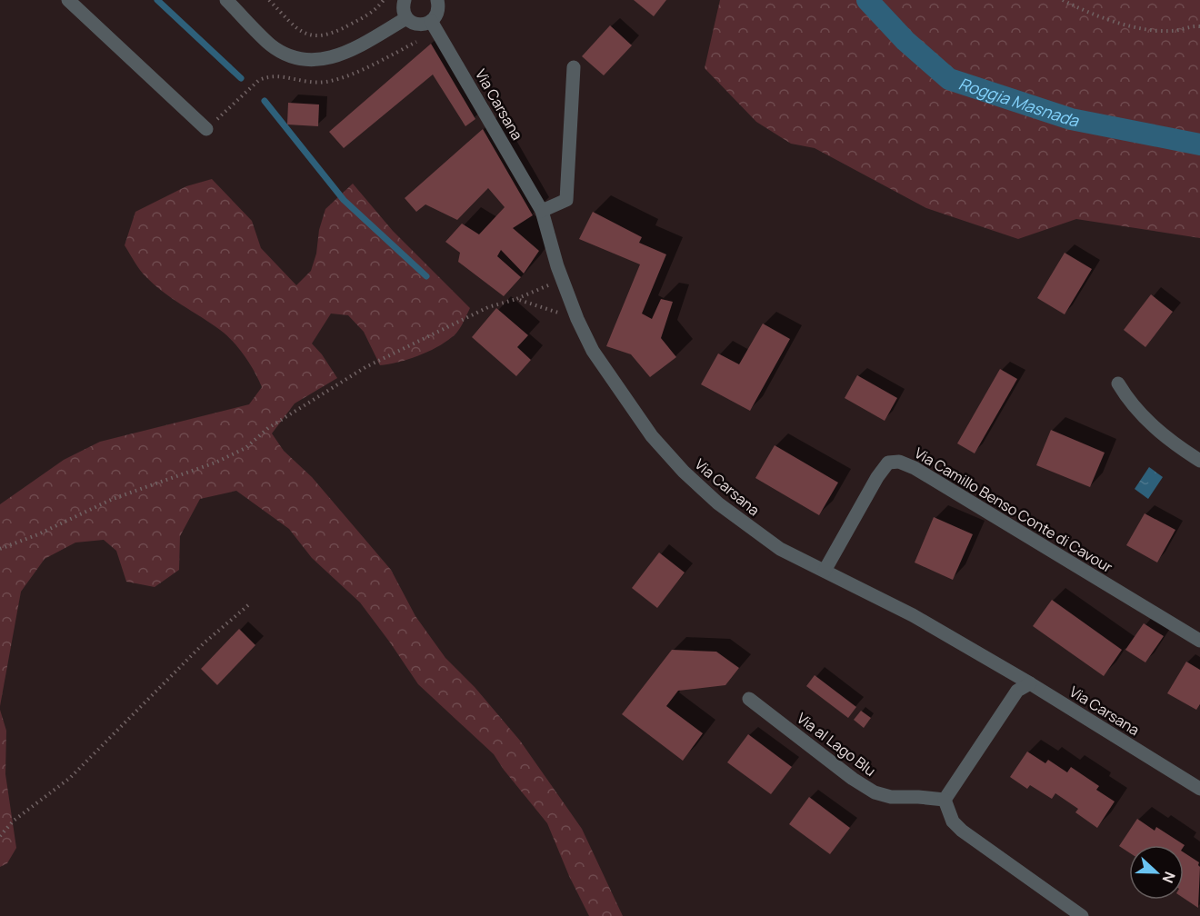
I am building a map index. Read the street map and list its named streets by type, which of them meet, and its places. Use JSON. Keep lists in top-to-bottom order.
{
  "streets": {
    "street": ["Via Carsana", "Via Camillo Benso Conte di Cavour", "Via al Lago Blu"]
  },
  "crossings": [
    ["Via Carsana", "Via Camillo Benso Conte di Cavour"]
  ],
  "water": ["Roggia Masnada"],
  "north": "right"
}
